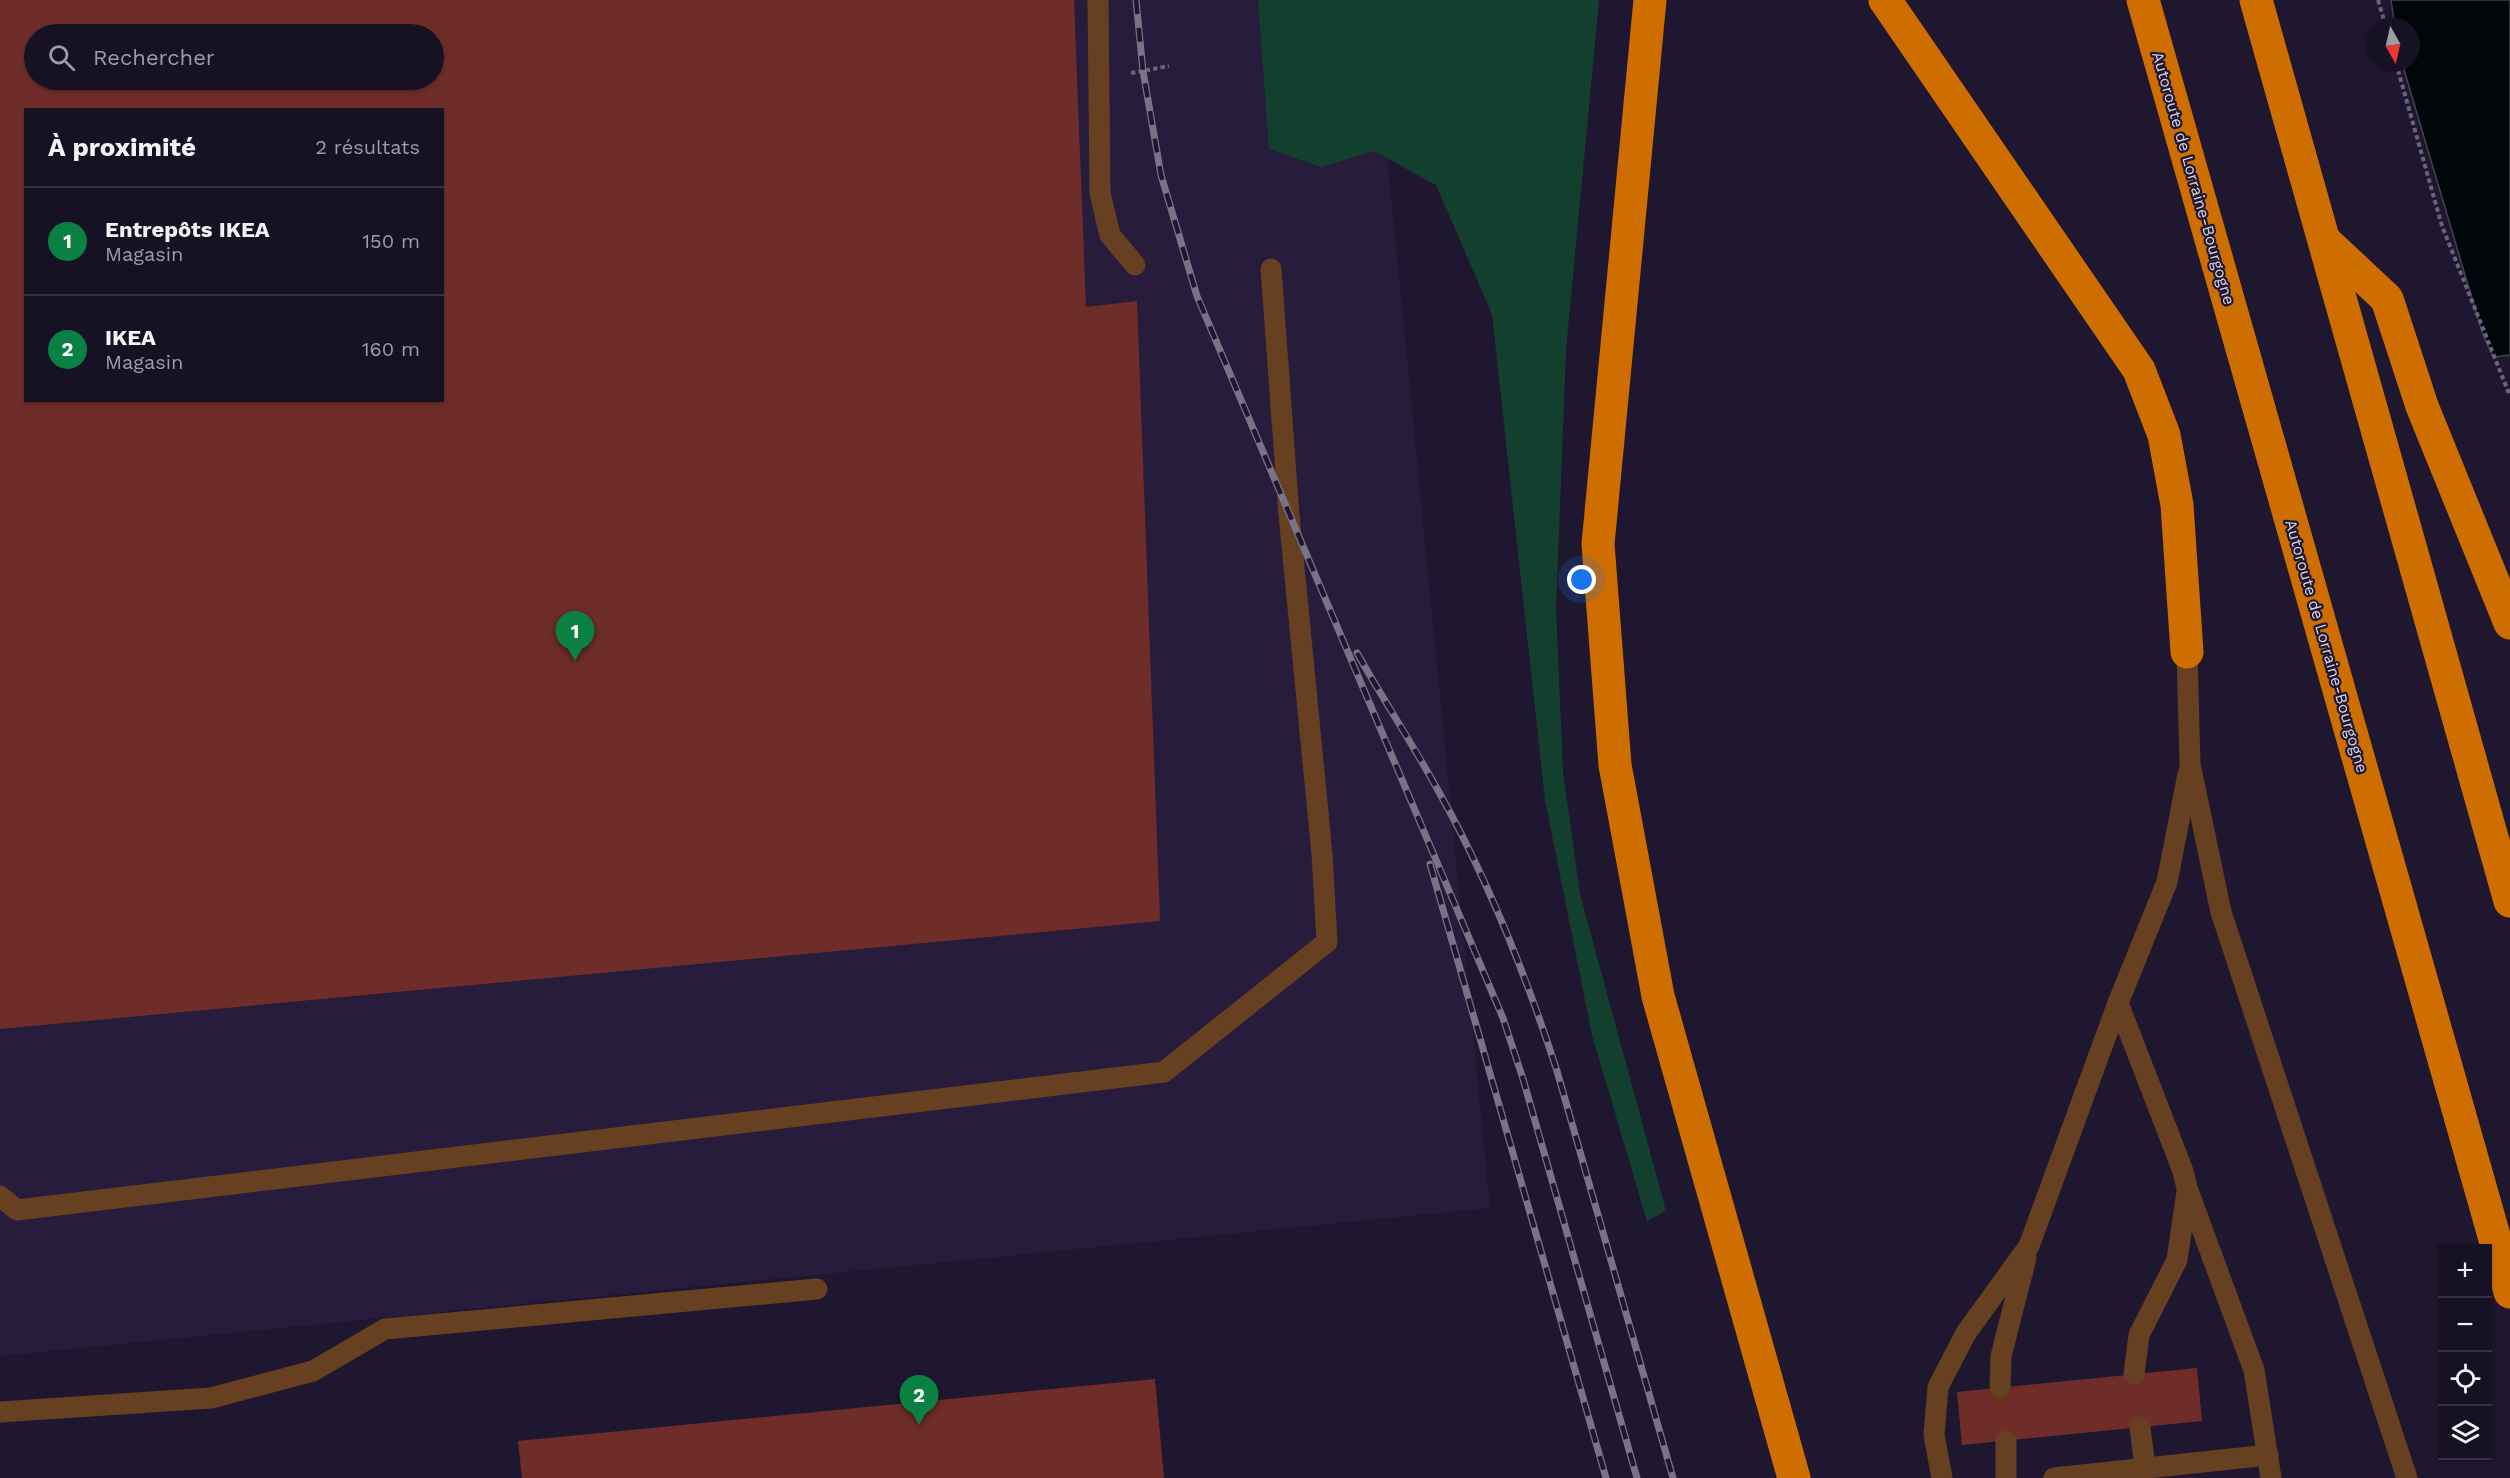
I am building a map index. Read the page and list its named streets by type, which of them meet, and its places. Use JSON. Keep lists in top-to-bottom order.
{
  "streets": {
    "highway": ["Autoroute de Lorraine-Bourgogne"]
  },
  "north": "bottom",
  "page": {
    "search": "Rechercher",
    "heading": ["À proximité", "2 résultats"],
    "list": [
      {
        "mark": "1",
        "name": "Entrepôts IKEA",
        "note": "Magasin",
        "value": "150 m"
      },
      {
        "mark": "2",
        "name": "IKEA",
        "note": "Magasin",
        "value": "160 m"
      }
    ],
    "pins": ["1", "2"],
    "map_buttons": ["+", "−"]
  }
}
